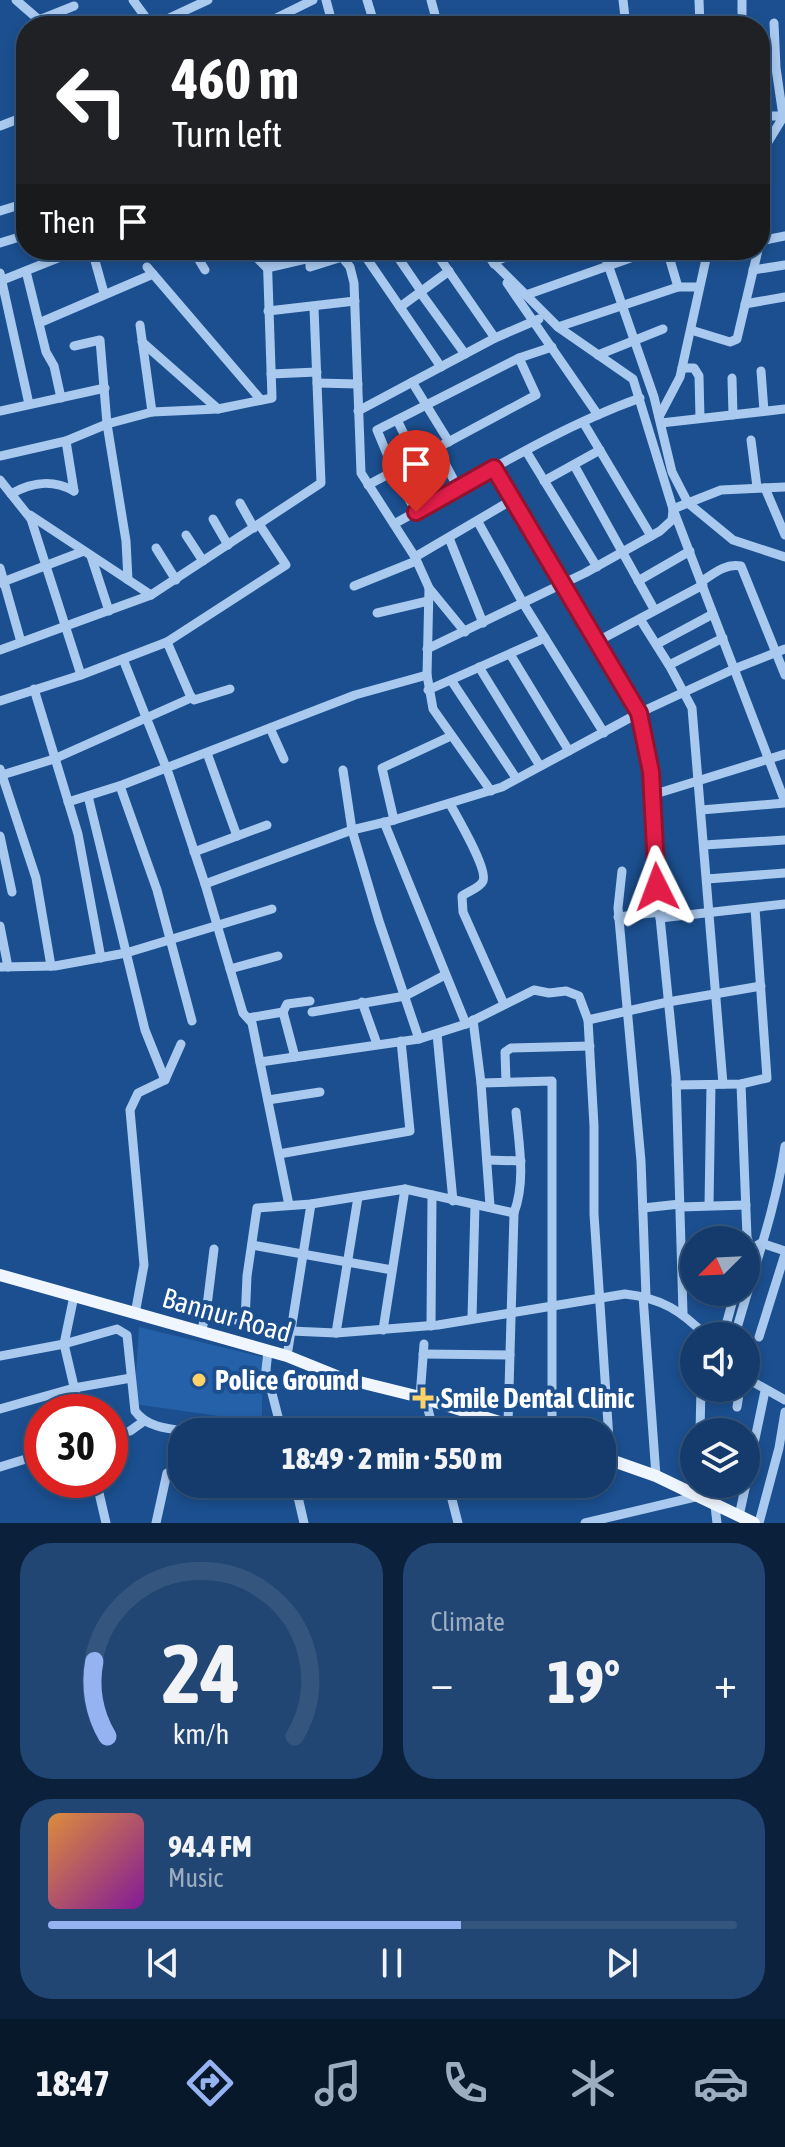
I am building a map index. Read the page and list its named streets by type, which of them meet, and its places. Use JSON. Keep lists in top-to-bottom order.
{
  "streets": {
    "main road": ["Bannur Road"]
  },
  "places": {
    "other": ["Police Ground"],
    "health": ["Smile Dental Clinic"]
  },
  "north": "bottom left",
  "page": {
    "turn": ["460 m", "Turn left"],
    "then": "Then",
    "limit": "30",
    "trip": "18:49 · 2 min · 550 m",
    "tile": "Climate",
    "heat": ["−", "19°", "+"],
    "song": ["94.4 FM", "Music"],
    "tabs": "18:47",
    "gauge": ["24", "km/h"]
  }
}
